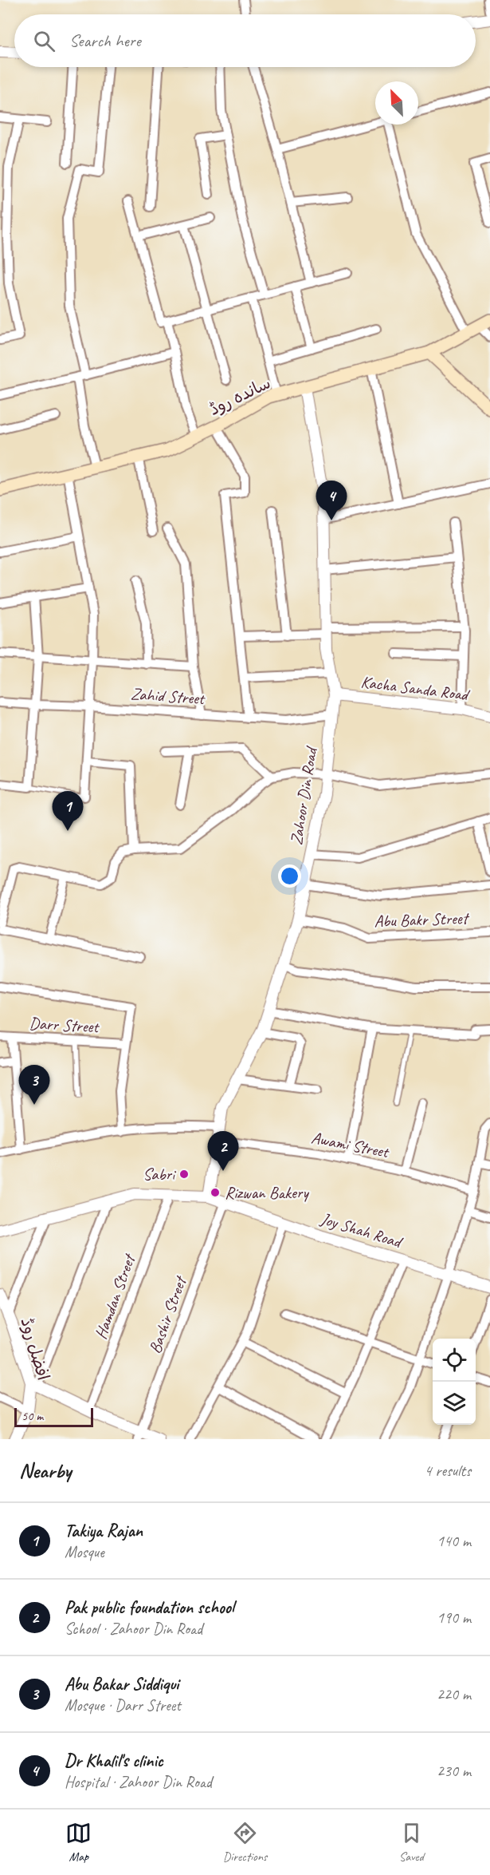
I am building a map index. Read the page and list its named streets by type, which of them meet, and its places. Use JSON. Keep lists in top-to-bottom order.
{
  "streets": {
    "main road": ["ساندہ روڈ"],
    "street": [
      "Kacha Sanda Road",
      "Zahid Street",
      "Zahoor Din Road",
      "Abu Bakr Street",
      "Darr Street",
      "Awami Street",
      "Joy Shah Road",
      "Hamdan Street",
      "Bashir Street",
      "افضل روڈ"
    ]
  },
  "crossings": [
    ["ساندہ روڈ", "Zahoor Din Road"],
    ["Kacha Sanda Road", "Zahoor Din Road"],
    ["Zahid Street", "Zahoor Din Road"],
    ["Zahoor Din Road", "Abu Bakr Street"],
    ["Zahoor Din Road", "Awami Street"],
    ["Zahoor Din Road", "Joy Shah Road"],
    ["Joy Shah Road", "Hamdan Street"],
    ["Joy Shah Road", "Bashir Street"]
  ],
  "places": ["Sabri", "Rizwan Bakery"],
  "scale_bar": "50 m",
  "north": "top left",
  "page": {
    "search": "Search here",
    "pins": [
      "4",
      "1",
      "3",
      "2"
    ],
    "scale": "50 m",
    "heading": ["Nearby", "4 results"],
    "list": [
      {
        "mark": "1",
        "name": "Takiya Rajan",
        "note": "Mosque",
        "value": "140 m"
      },
      {
        "mark": "2",
        "name": "Pak public foundation school",
        "note": "School · Zahoor Din Road",
        "value": "190 m"
      },
      {
        "mark": "3",
        "name": "Abu Bakar Siddiqui",
        "note": "Mosque · Darr Street",
        "value": "220 m"
      },
      {
        "mark": "4",
        "name": "Dr Khalil's clinic",
        "note": "Hospital · Zahoor Din Road",
        "value": "230 m"
      }
    ],
    "nav": ["Map", "Directions", "Saved"]
  }
}
